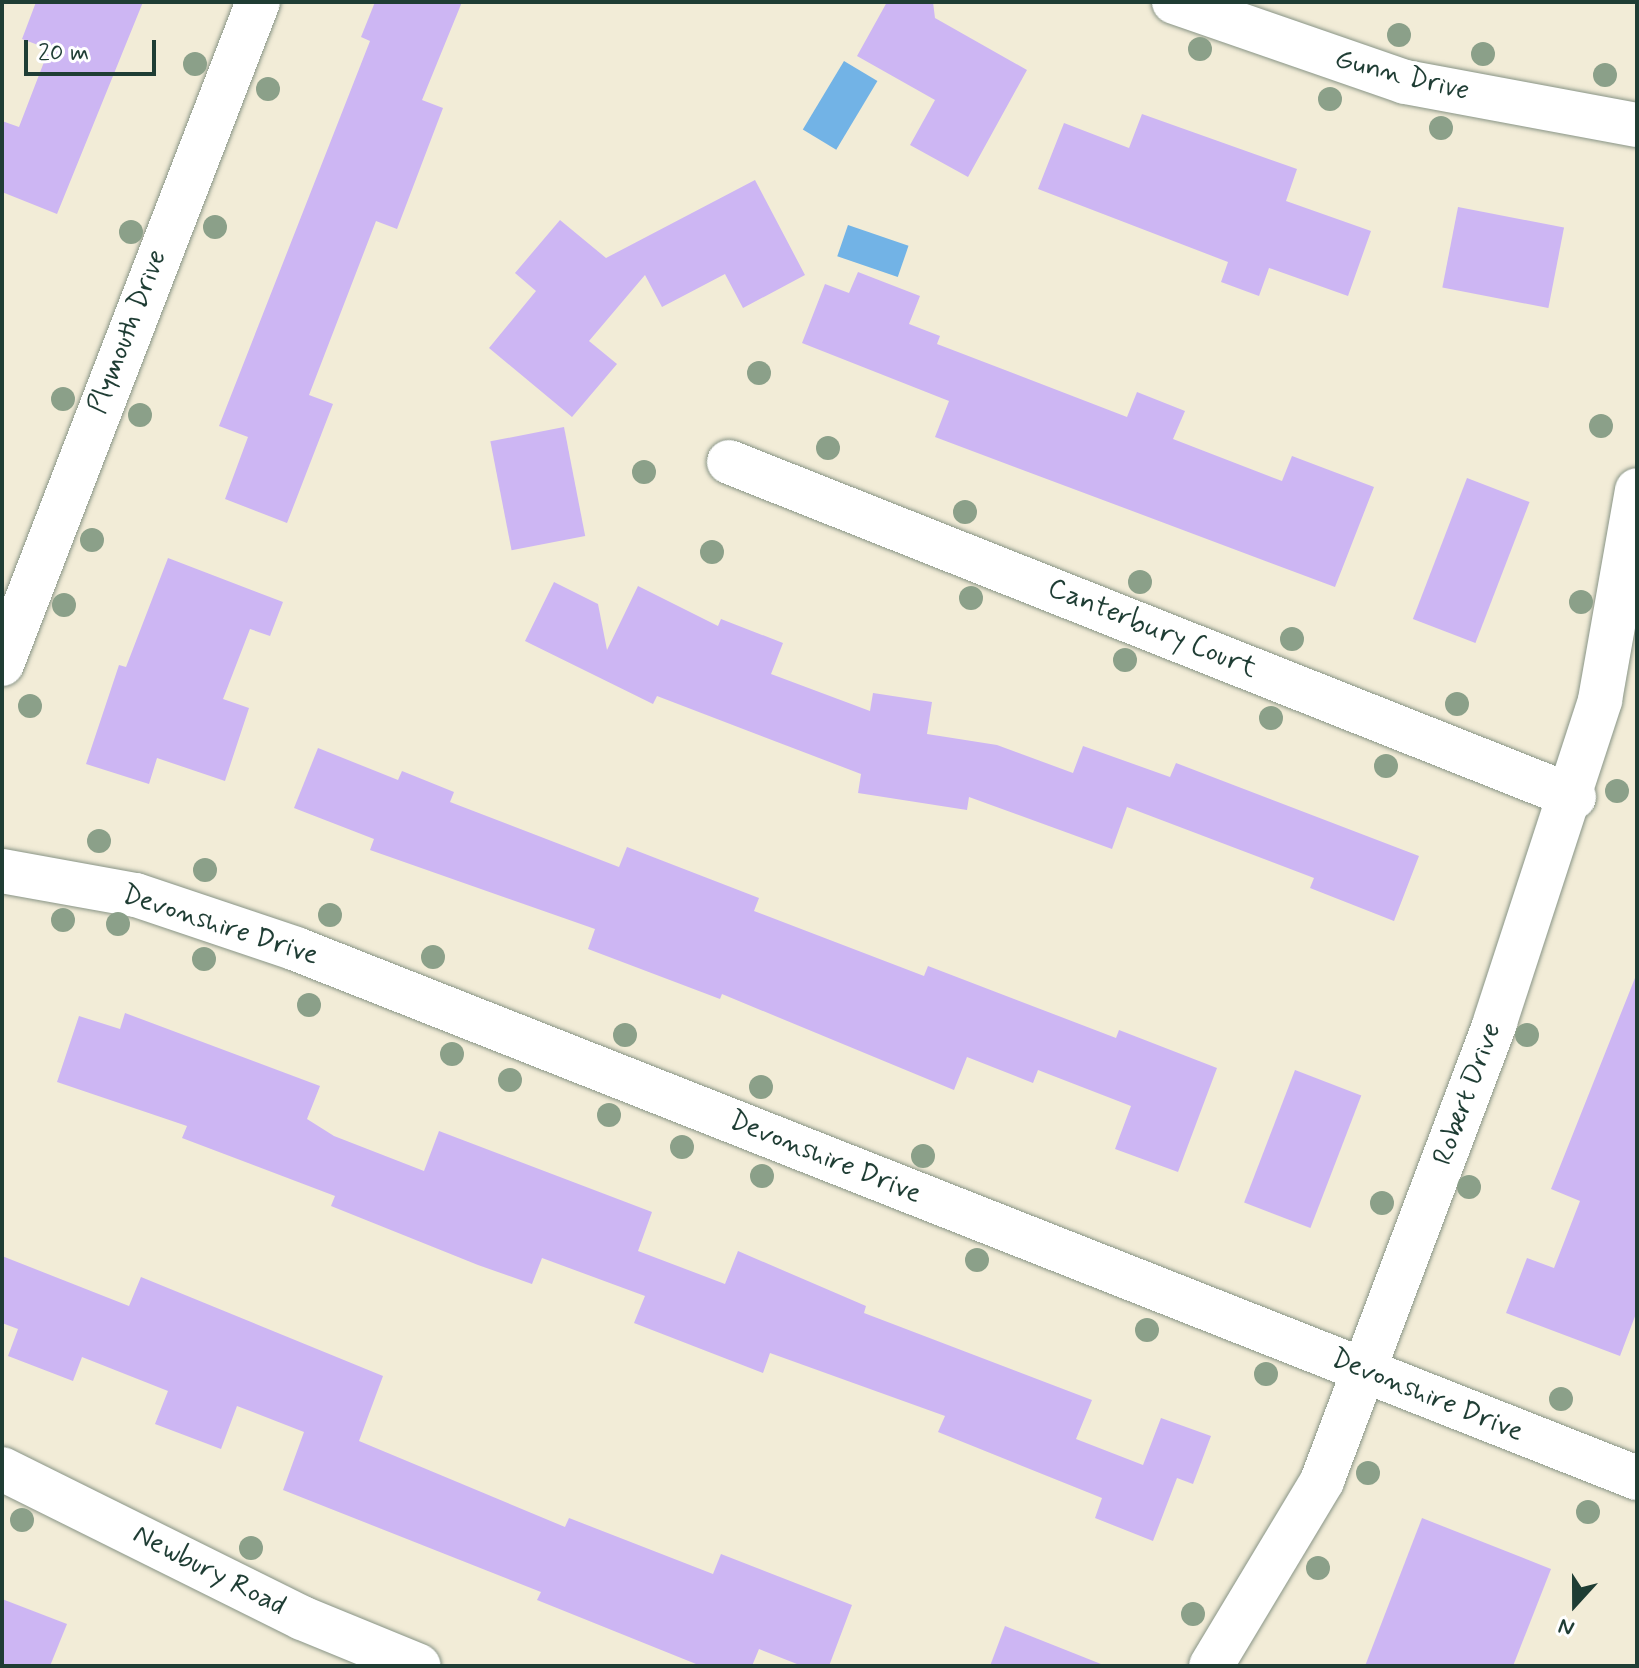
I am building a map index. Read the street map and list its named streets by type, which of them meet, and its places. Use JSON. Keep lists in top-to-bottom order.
{
  "streets": {
    "street": [
      "Gunn Drive",
      "Plymouth Drive",
      "Canterbury Court",
      "Devonshire Drive",
      "Robert Drive",
      "Newbury Road"
    ]
  },
  "crossings": [
    ["Canterbury Court", "Robert Drive"],
    ["Devonshire Drive", "Robert Drive"]
  ],
  "scale_bar": "20 m",
  "north": "bottom"
}
